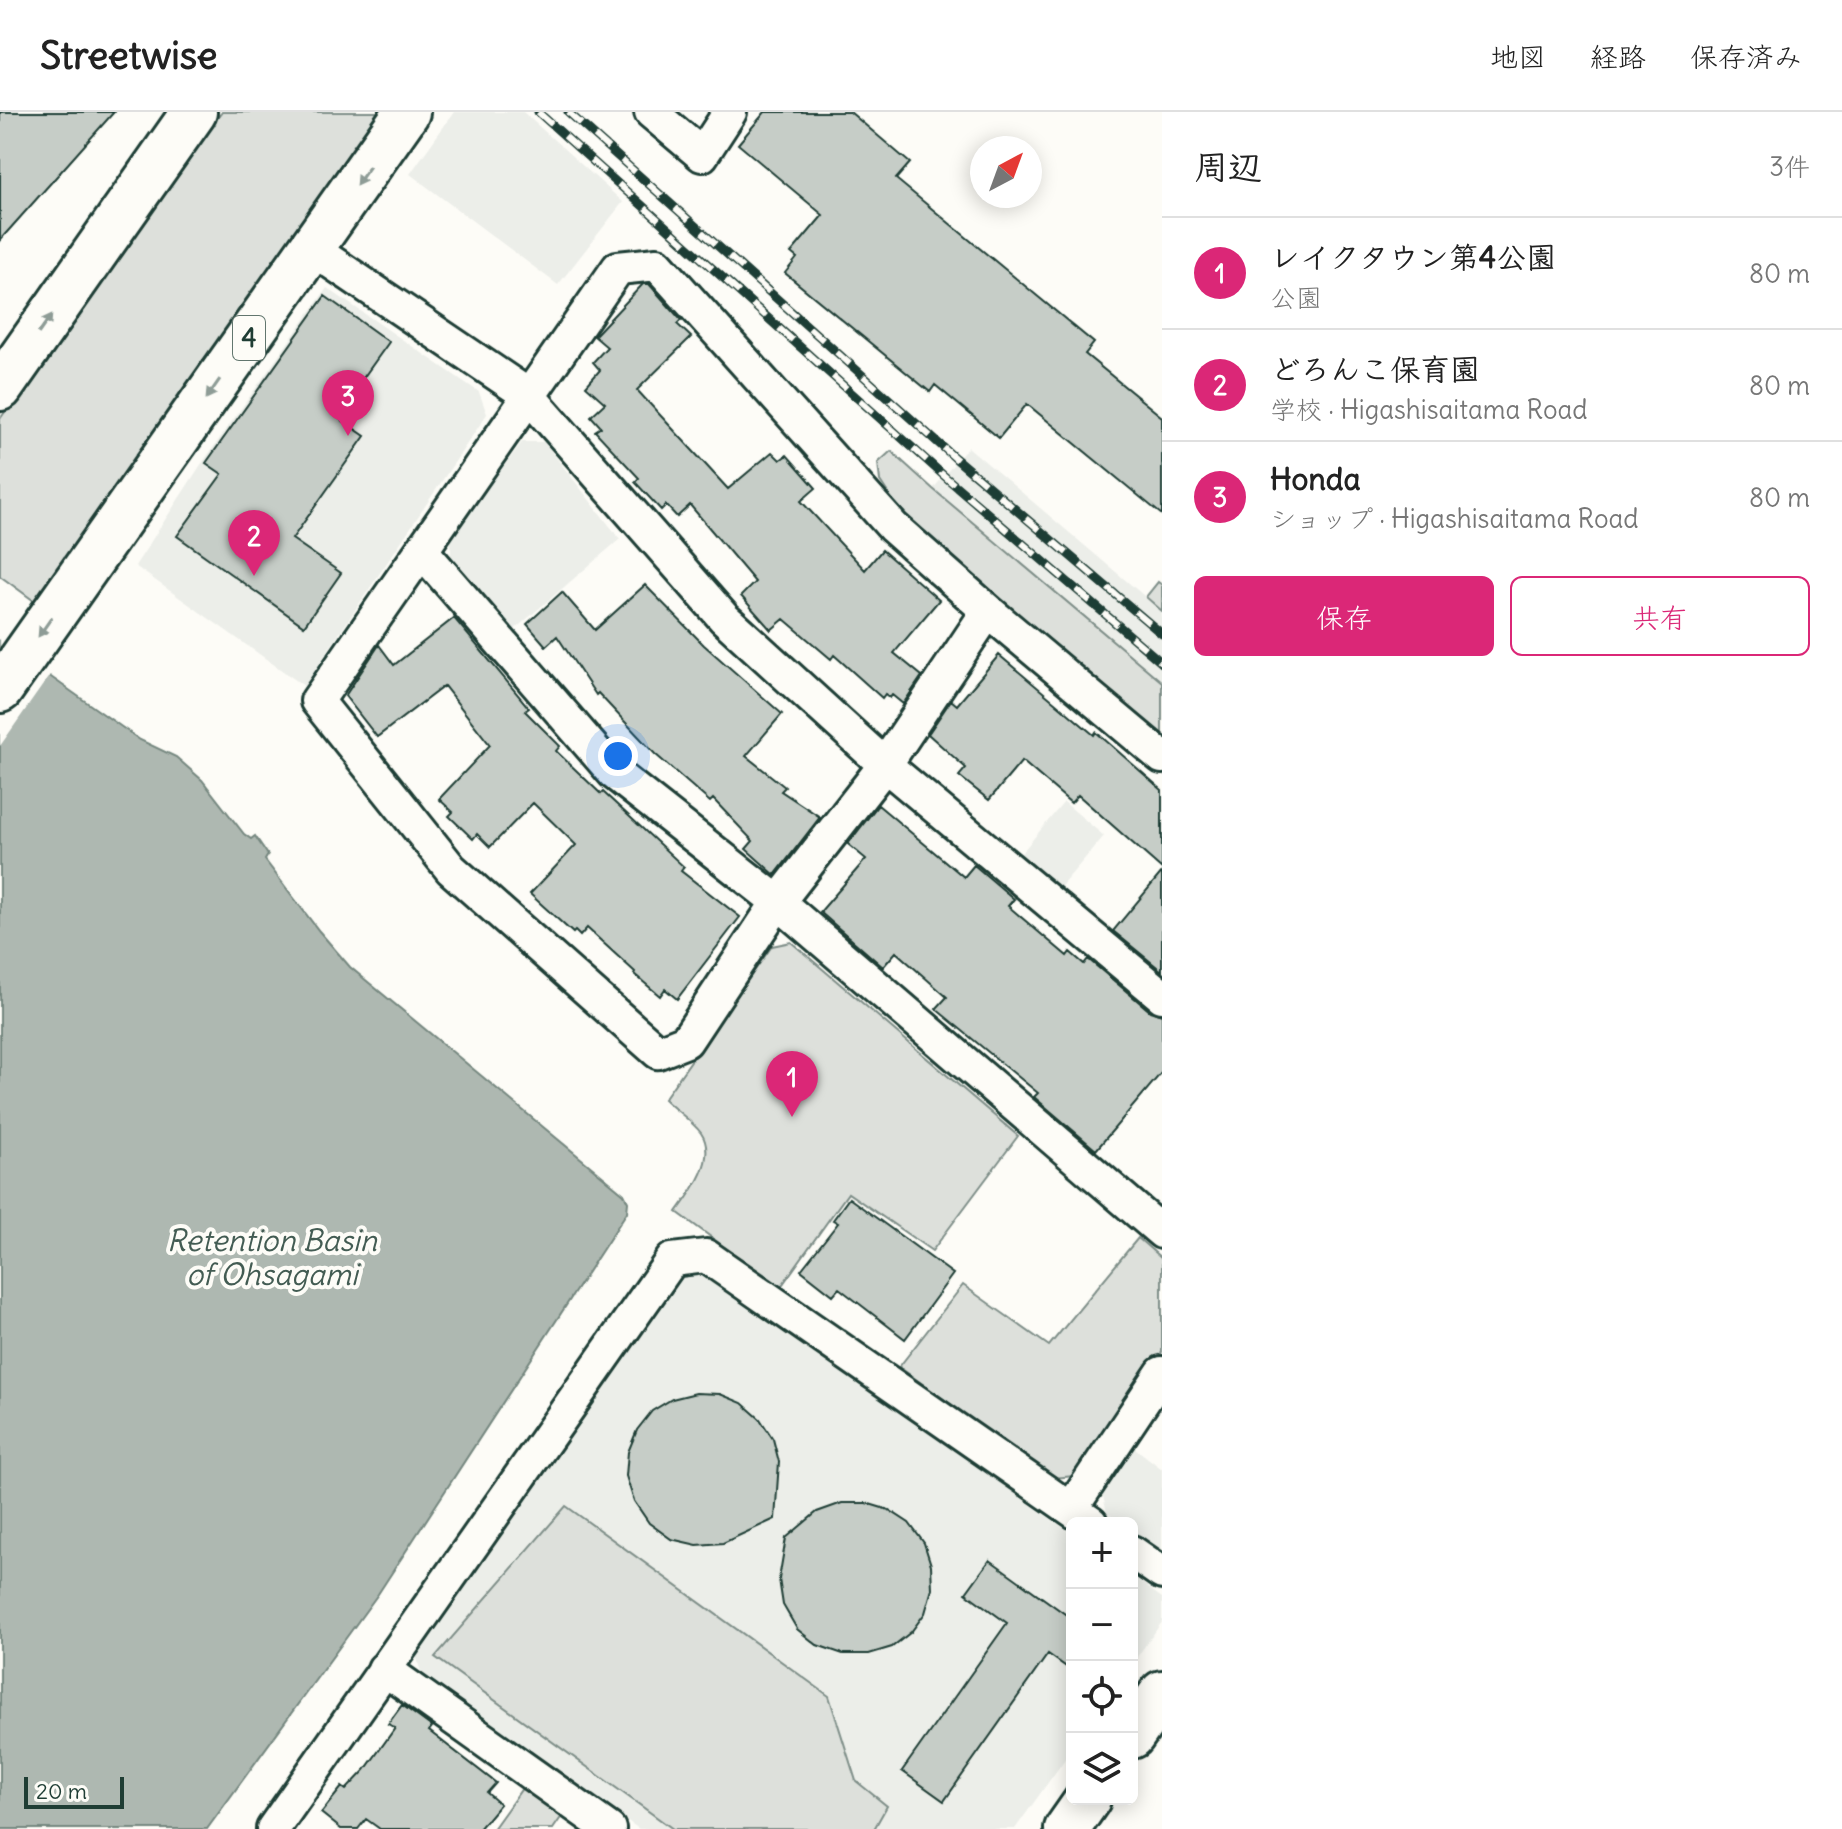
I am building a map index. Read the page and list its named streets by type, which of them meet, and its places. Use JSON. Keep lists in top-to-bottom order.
{
  "streets": {
    "main road": ["4"]
  },
  "water": ["Retention Basin of Ohsagami"],
  "scale_bar": "20 m",
  "north": "top right",
  "page": {
    "header": "Streetwise",
    "nav": ["地図", "経路", "保存済み"],
    "heading": ["周辺", "3件"],
    "list": [
      {
        "mark": "1",
        "name": "レイクタウン第4公園",
        "note": "公園",
        "value": "80 m"
      },
      {
        "mark": "2",
        "name": "どろんこ保育園",
        "note": "学校 · Higashisaitama Road",
        "value": "80 m"
      },
      {
        "mark": "3",
        "name": "Honda",
        "note": "ショップ · Higashisaitama Road",
        "value": "80 m"
      }
    ],
    "pins": ["3", "2", "1"],
    "buttons": ["保存", "共有"],
    "map_buttons": ["+", "−"],
    "scale": "20 m"
  }
}
